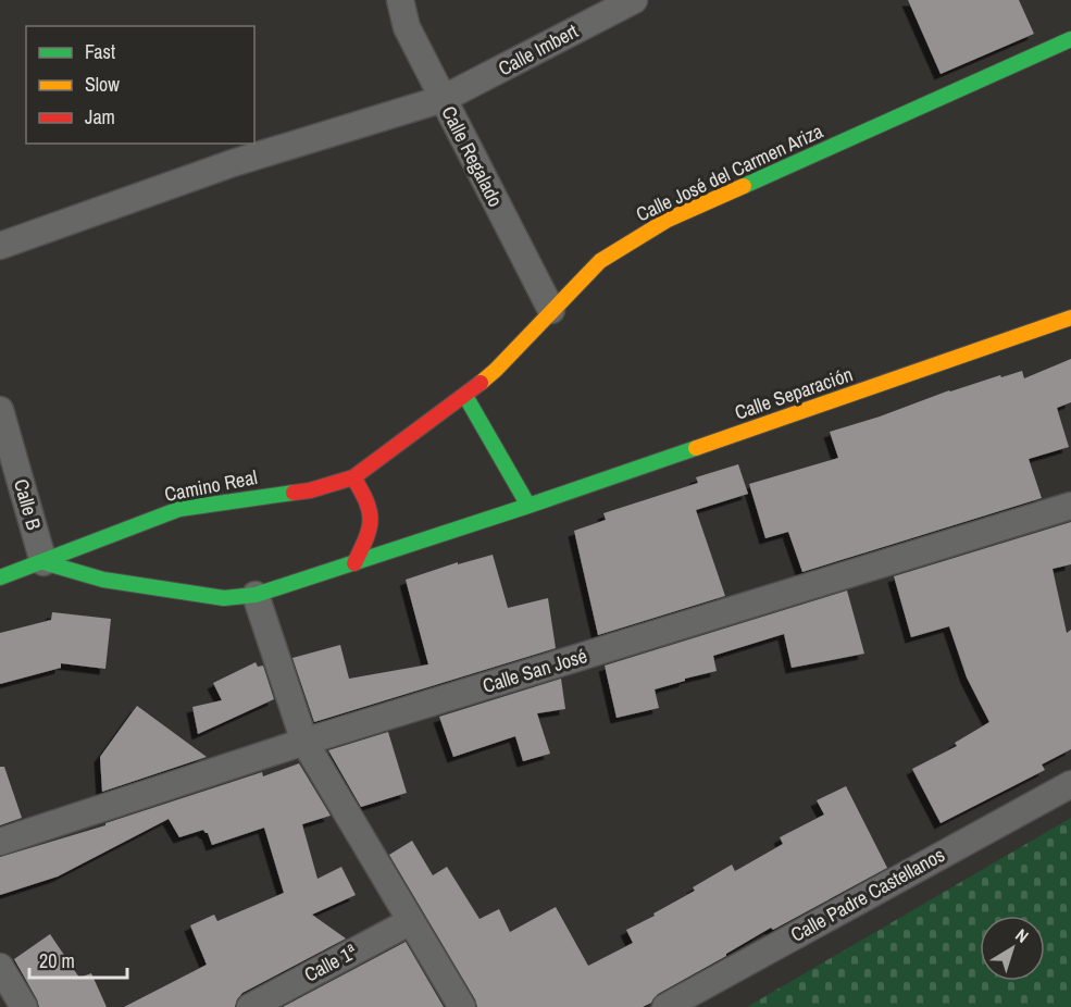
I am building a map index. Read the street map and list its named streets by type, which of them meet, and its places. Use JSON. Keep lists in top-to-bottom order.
{
  "streets": {
    "street": [
      "Calle Imbert",
      "Calle Regalado",
      "Calle José del Carmen Ariza",
      "Calle Separación",
      "Camino Real",
      "Calle B",
      "Calle San José",
      "Calle Padre Castellanos",
      "Calle 1ª"
    ]
  },
  "crossings": [
    ["Calle Imbert", "Calle Regalado"],
    ["Calle Regalado", "Calle José del Carmen Ariza"],
    ["Calle José del Carmen Ariza", "Camino Real"],
    ["Calle Separación", "Camino Real"],
    ["Calle Separación", "Calle B"],
    ["Camino Real", "Calle B"]
  ],
  "legend": ["Fast", "Slow", "Jam"],
  "scale_bar": "20 m",
  "north": "top right"
}
